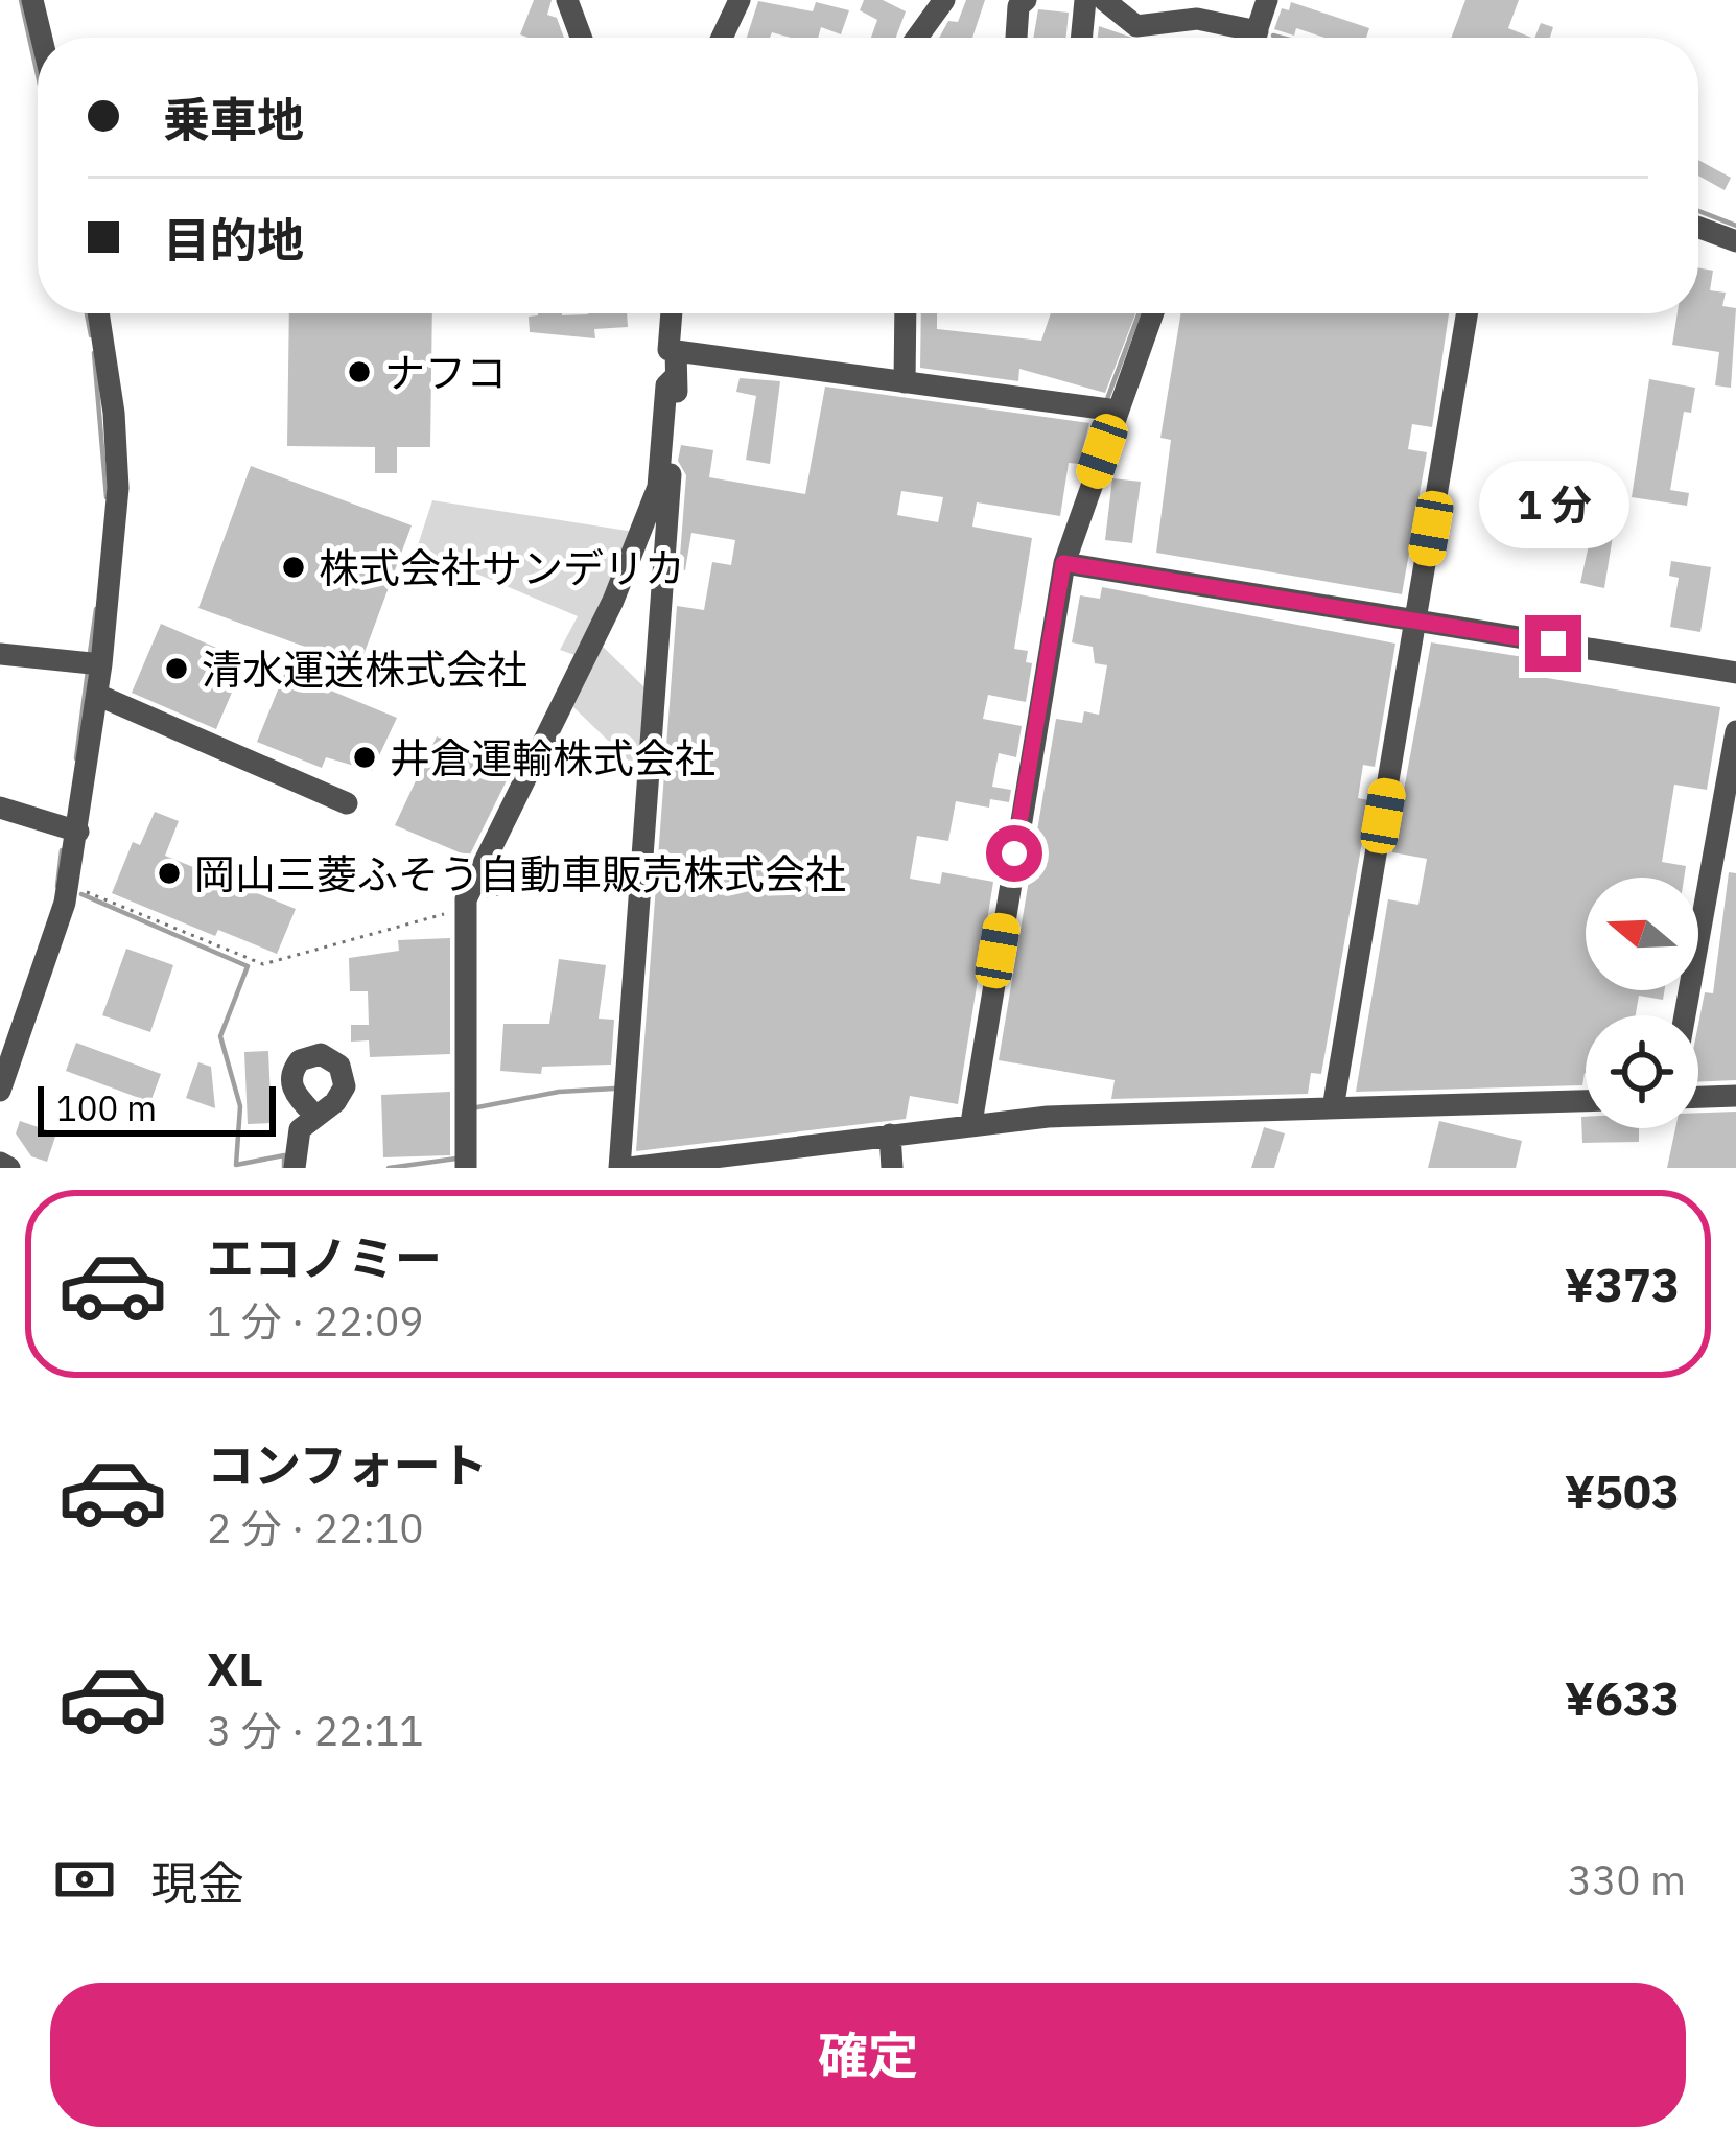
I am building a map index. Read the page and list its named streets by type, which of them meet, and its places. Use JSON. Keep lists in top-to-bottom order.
{
  "places": [
    "ナフコ",
    "株式会社サンデリカ",
    "清水運送株式会社",
    "井倉運輸株式会社",
    "岡山三菱ふそう自動車販売株式会社"
  ],
  "scale_bar": "100 m",
  "north": "left",
  "page": {
    "banner": ["乗車地", "目的地"],
    "bubble": "1 分",
    "scale": "100 m",
    "list": [
      {
        "name": "エコノミー",
        "note": "1 分 · 22:09",
        "value": "¥373"
      },
      {
        "name": "コンフォート",
        "note": "2 分 · 22:10",
        "value": "¥503"
      },
      {
        "name": "XL",
        "note": "3 分 · 22:11",
        "value": "¥633"
      }
    ],
    "pay": ["現金", "330 m"],
    "buttons": "確定"
  }
}
